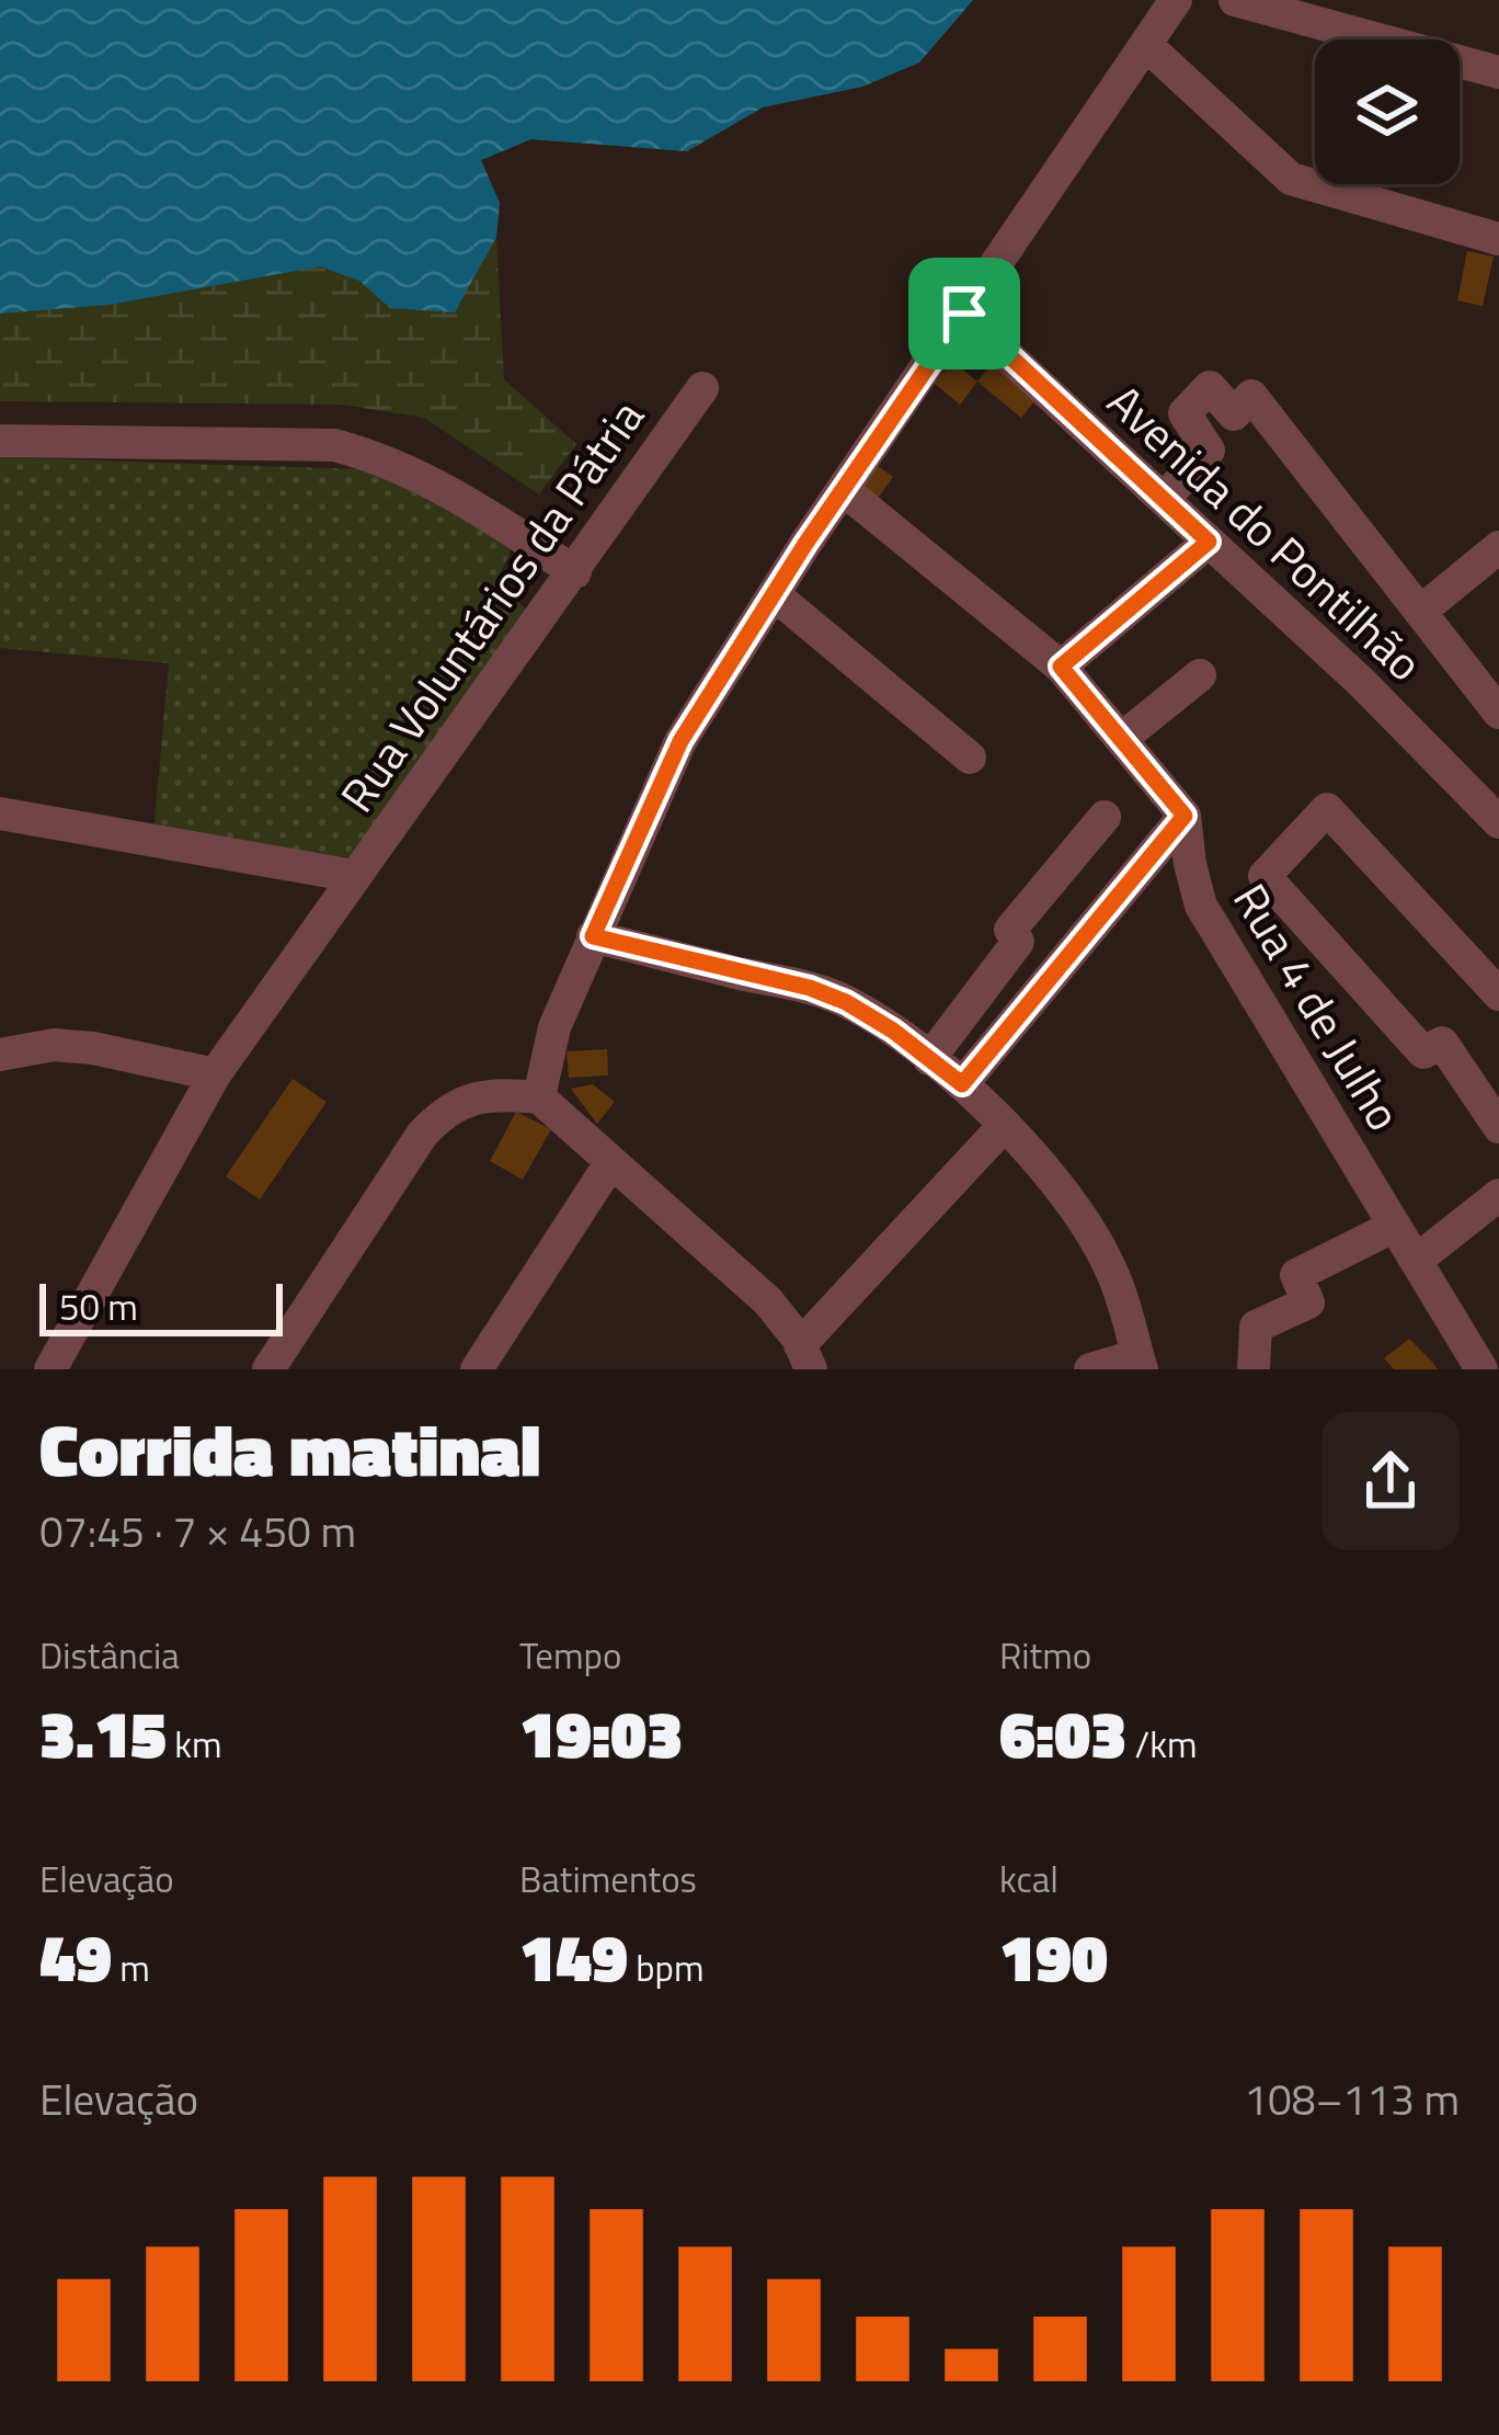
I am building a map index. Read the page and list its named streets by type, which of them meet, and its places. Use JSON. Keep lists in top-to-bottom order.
{
  "streets": {
    "street": ["Avenida do Pontilhão", "Rua Voluntários da Pátria", "Rua 4 de Julho"]
  },
  "scale_bar": "50 m",
  "page": {
    "scale": "50 m",
    "heading": ["Corrida matinal", "07:45 · 7 × 450 m"],
    "stats": [
      ["Distância", "3.15 km"],
      ["Tempo", "19:03"],
      ["Ritmo", "6:03 /km"],
      ["Elevação", "49 m"],
      ["Batimentos", "149 bpm"],
      ["kcal", "190"]
    ],
    "chart": ["Elevação", "108–113 m"]
  }
}
